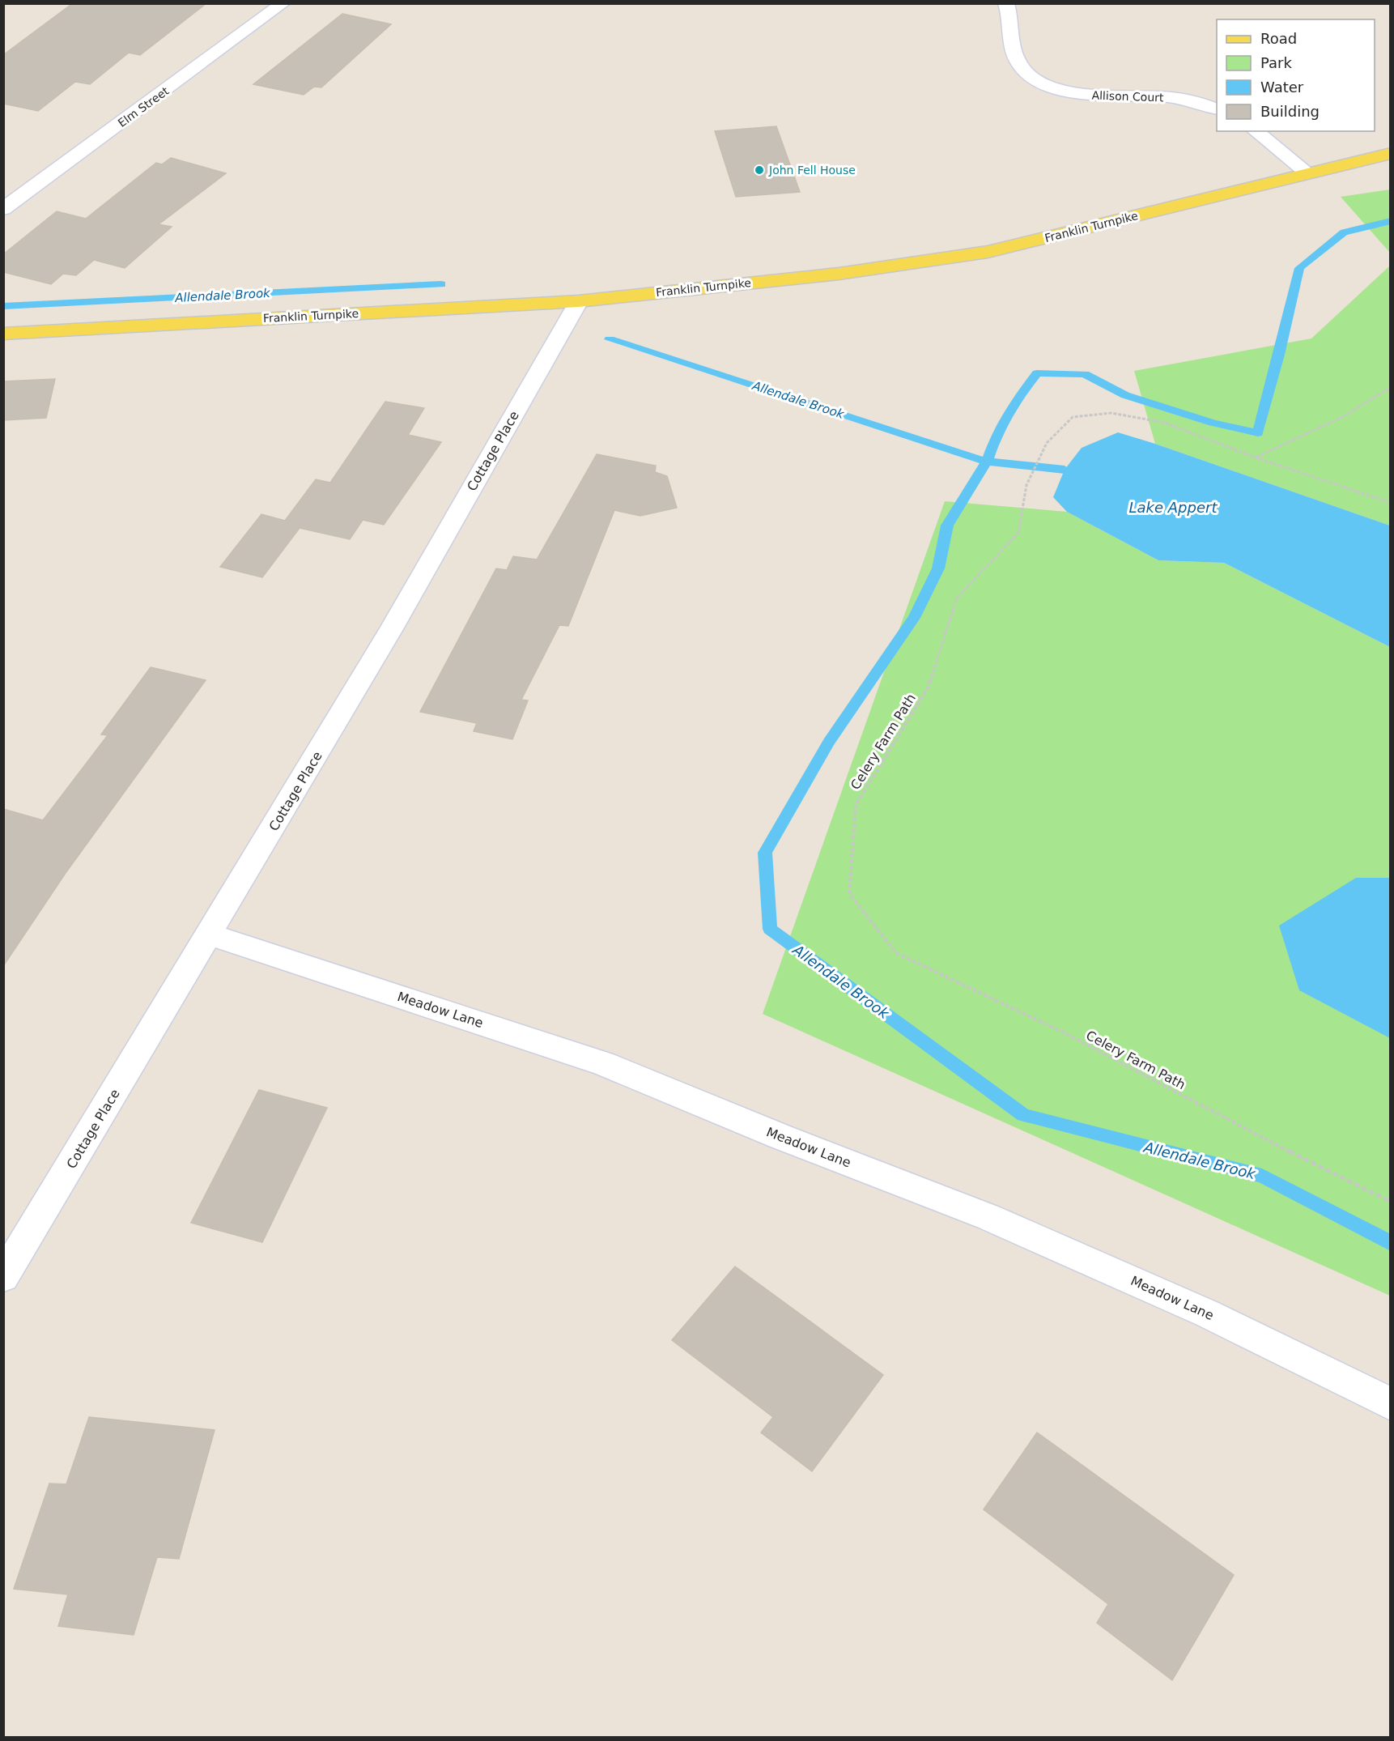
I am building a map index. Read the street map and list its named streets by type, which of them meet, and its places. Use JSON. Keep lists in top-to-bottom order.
{
  "streets": {
    "main road": ["Franklin Turnpike"],
    "street": [
      "Allison Court",
      "Elm Street",
      "Cottage Place",
      "Meadow Lane"
    ],
    "path": ["Celery Farm Path"]
  },
  "crossings": [
    ["Franklin Turnpike", "Cottage Place"],
    ["Cottage Place", "Meadow Lane"]
  ],
  "water": ["Allendale Brook", "Lake Appert"],
  "places": ["John Fell House"],
  "legend": [
    "Road",
    "Park",
    "Water",
    "Building"
  ]
}
